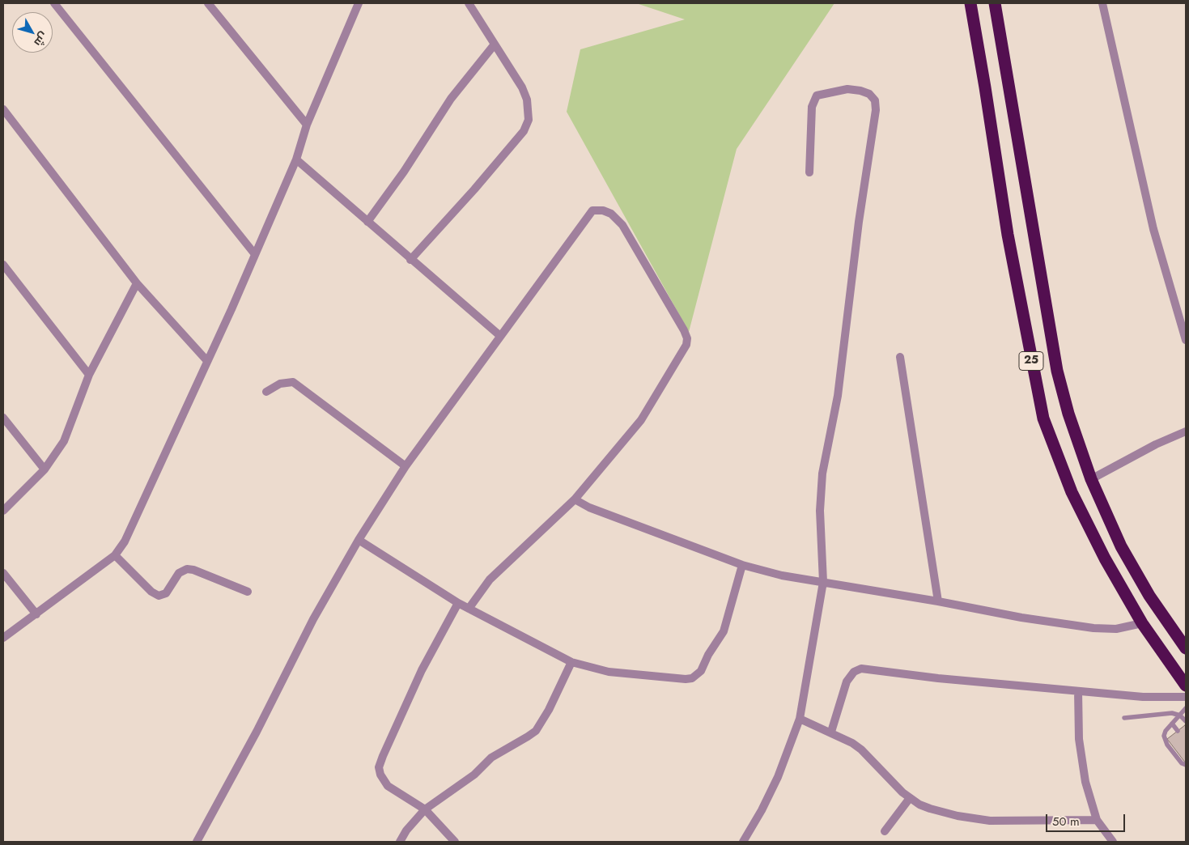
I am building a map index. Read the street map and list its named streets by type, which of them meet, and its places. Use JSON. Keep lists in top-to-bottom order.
{
  "streets": {
    "highway": ["25"]
  },
  "scale_bar": "50 m",
  "north": "bottom right"
}
